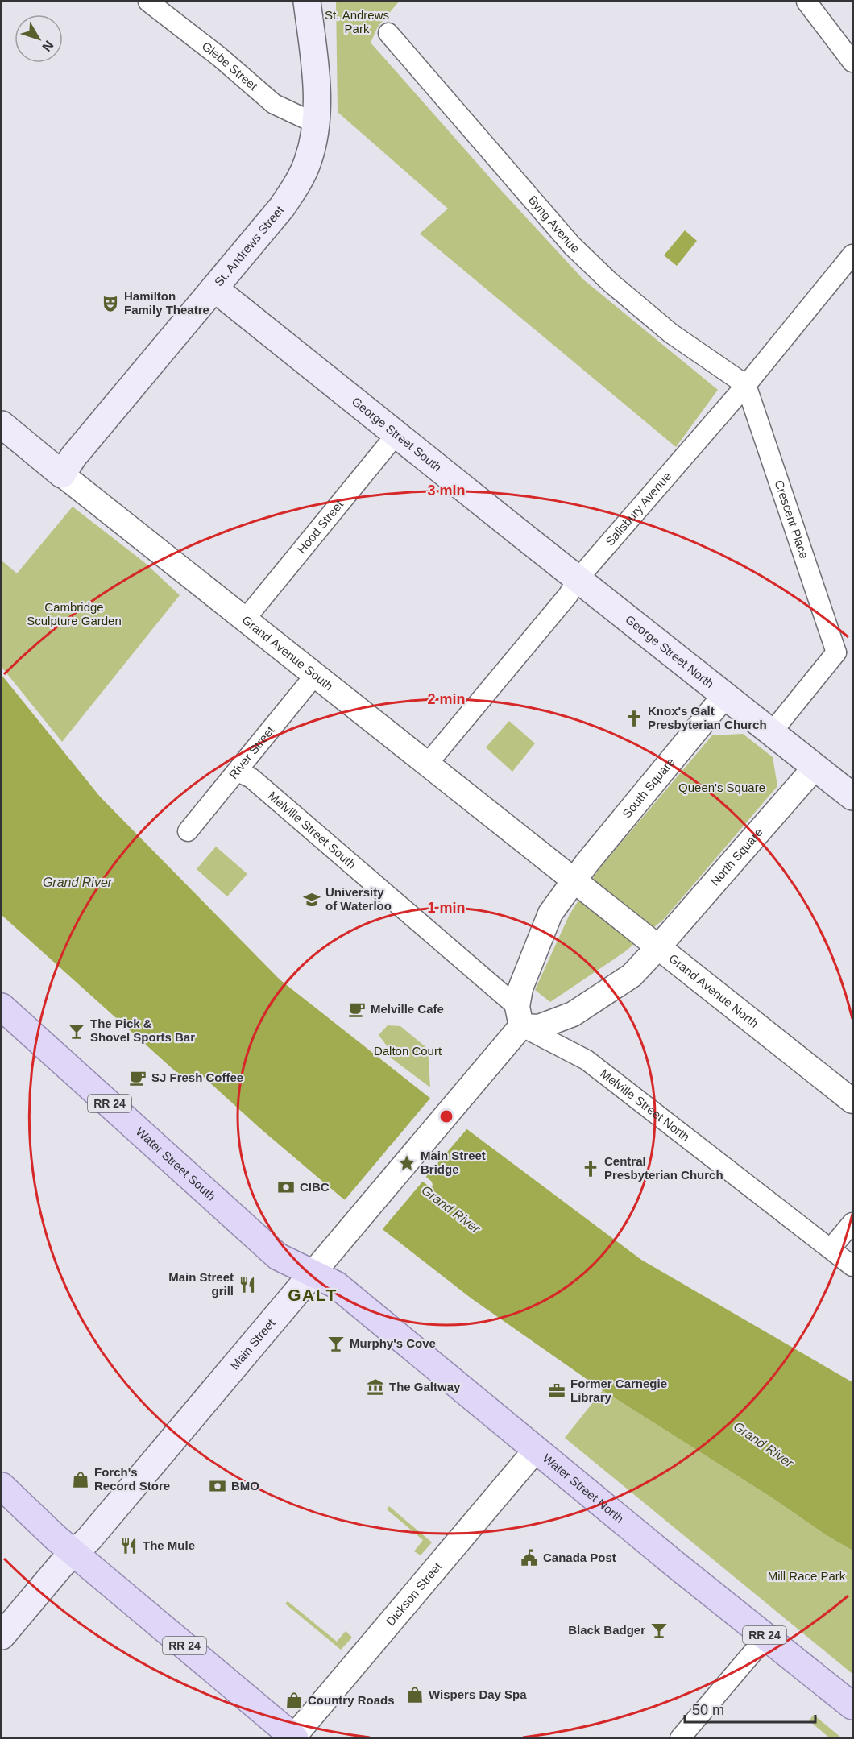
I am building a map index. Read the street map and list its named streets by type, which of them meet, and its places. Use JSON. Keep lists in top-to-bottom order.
{
  "streets": {
    "main road": [
      "St. Andrews Street",
      "George Street South",
      "George Street North",
      "Grand Avenue South",
      "RR 24",
      "Water Street South",
      "Main Street",
      "Water Street North"
    ],
    "street": [
      "Glebe Street",
      "Byng Avenue",
      "Salisbury Avenue",
      "Crescent Place",
      "Hood Street",
      "River Street",
      "South Square",
      "Melville Street South",
      "North Square",
      "Grand Avenue North",
      "Melville Street North",
      "Dickson Street"
    ]
  },
  "crossings": [
    ["Glebe Street", "St. Andrews Street"],
    ["Byng Avenue", "Salisbury Avenue"],
    ["Byng Avenue", "Crescent Place"],
    ["St. Andrews Street", "George Street South"],
    ["St. Andrews Street", "Grand Avenue South"],
    ["George Street South", "Salisbury Avenue"],
    ["George Street South", "Hood Street"],
    ["George Street South", "George Street North"],
    ["Salisbury Avenue", "Crescent Place"],
    ["Salisbury Avenue", "George Street North"],
    ["Salisbury Avenue", "Grand Avenue South"],
    ["Crescent Place", "George Street North"],
    ["Hood Street", "Grand Avenue South"],
    ["George Street North", "South Square"],
    ["George Street North", "North Square"],
    ["Grand Avenue South", "River Street"],
    ["Grand Avenue South", "South Square"],
    ["Grand Avenue South", "Grand Avenue North"],
    ["River Street", "Melville Street South"],
    ["South Square", "Grand Avenue North"],
    ["Melville Street South", "Melville Street North"],
    ["Melville Street South", "Main Street"],
    ["North Square", "Grand Avenue North"],
    ["RR 24", "Main Street"],
    ["RR 24", "Dickson Street"],
    ["Melville Street North", "Main Street"],
    ["Water Street South", "Main Street"],
    ["Water Street South", "Water Street North"],
    ["Main Street", "Water Street North"],
    ["Water Street North", "Dickson Street"]
  ],
  "districts": ["GALT"],
  "water": ["Grand River"],
  "parks": [
    "St. Andrews Park",
    "Cambridge Sculpture Garden",
    "Queen's Square",
    "Dalton Court",
    "Mill Race Park"
  ],
  "places": {
    "theatre": ["Hamilton Family Theatre"],
    "church": ["Knox's Galt Presbyterian Church", "Central Presbyterian Church"],
    "school or university": ["University of Waterloo"],
    "cafe": ["Melville Cafe", "SJ Fresh Coffee"],
    "bar": ["The Pick & Shovel Sports Bar", "Murphy's Cove", "Black Badger"],
    "place": ["Main Street Bridge"],
    "bank": ["CIBC", "BMO"],
    "restaurant": ["Main Street grill", "The Mule"],
    "museum": ["The Galtway"],
    "office": ["Former Carnegie Library"],
    "shop": ["Forch's Record Store", "Wispers Day Spa", "Country Roads"],
    "public building": ["Canada Post"]
  },
  "scale_bar": "50 m",
  "north": "bottom right",
  "rings": ["3 min", "2 min", "1 min"]
}
